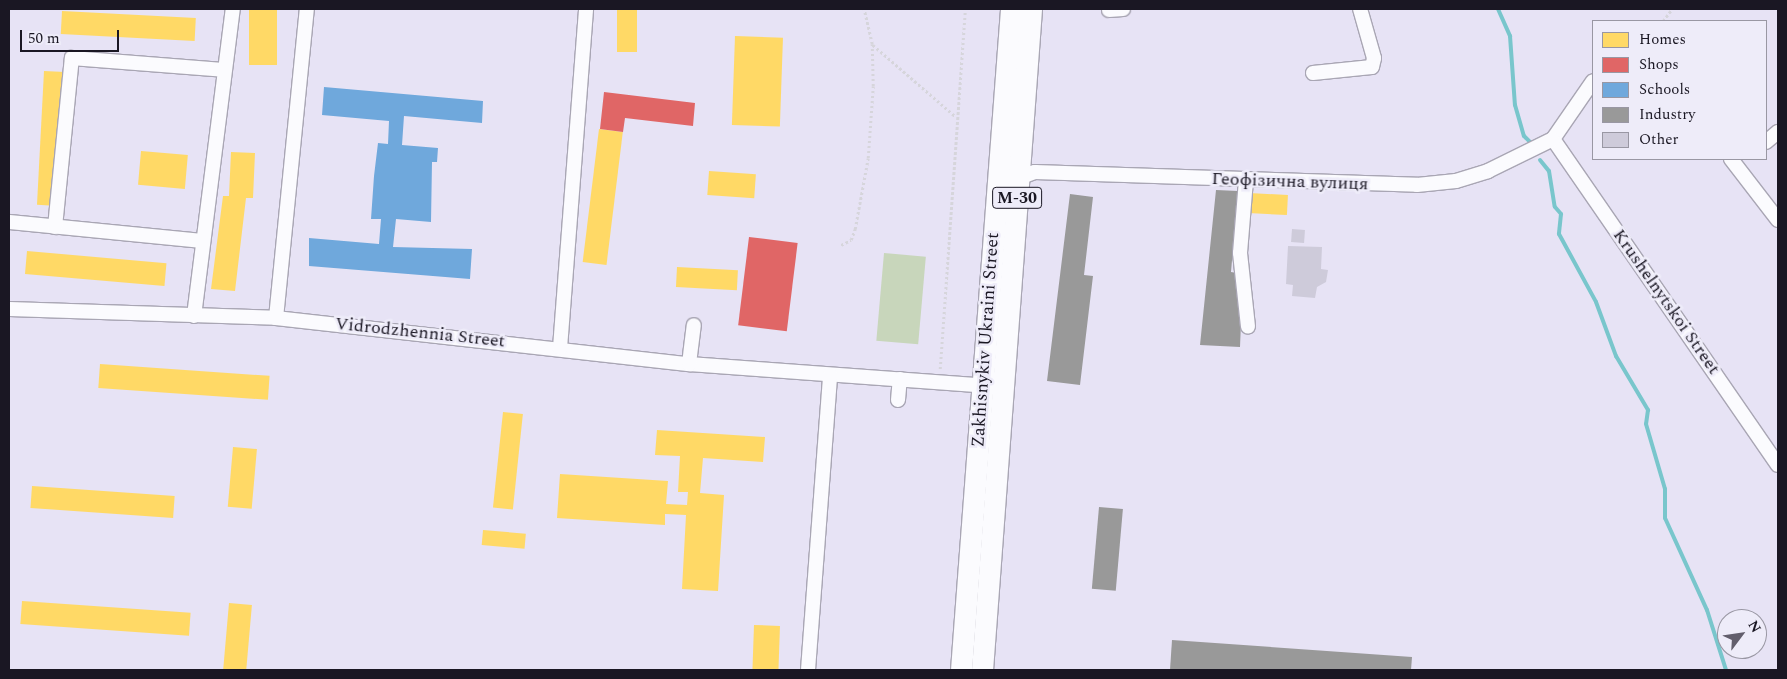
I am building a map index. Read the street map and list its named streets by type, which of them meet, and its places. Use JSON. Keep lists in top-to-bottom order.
{
  "streets": {
    "highway": ["М-30", "Zakhisnykiv Ukraini Street"],
    "street": ["Геофізична вулиця", "Krushelnytskoi Street", "Vidrodzhennia Street"]
  },
  "crossings": [
    ["Геофізична вулиця", "Krushelnytskoi Street"],
    ["Геофізична вулиця", "Zakhisnykiv Ukraini Street"],
    ["Vidrodzhennia Street", "Zakhisnykiv Ukraini Street"]
  ],
  "legend": [
    "Homes",
    "Shops",
    "Schools",
    "Industry",
    "Other"
  ],
  "scale_bar": "50 m",
  "north": "top right"
}
